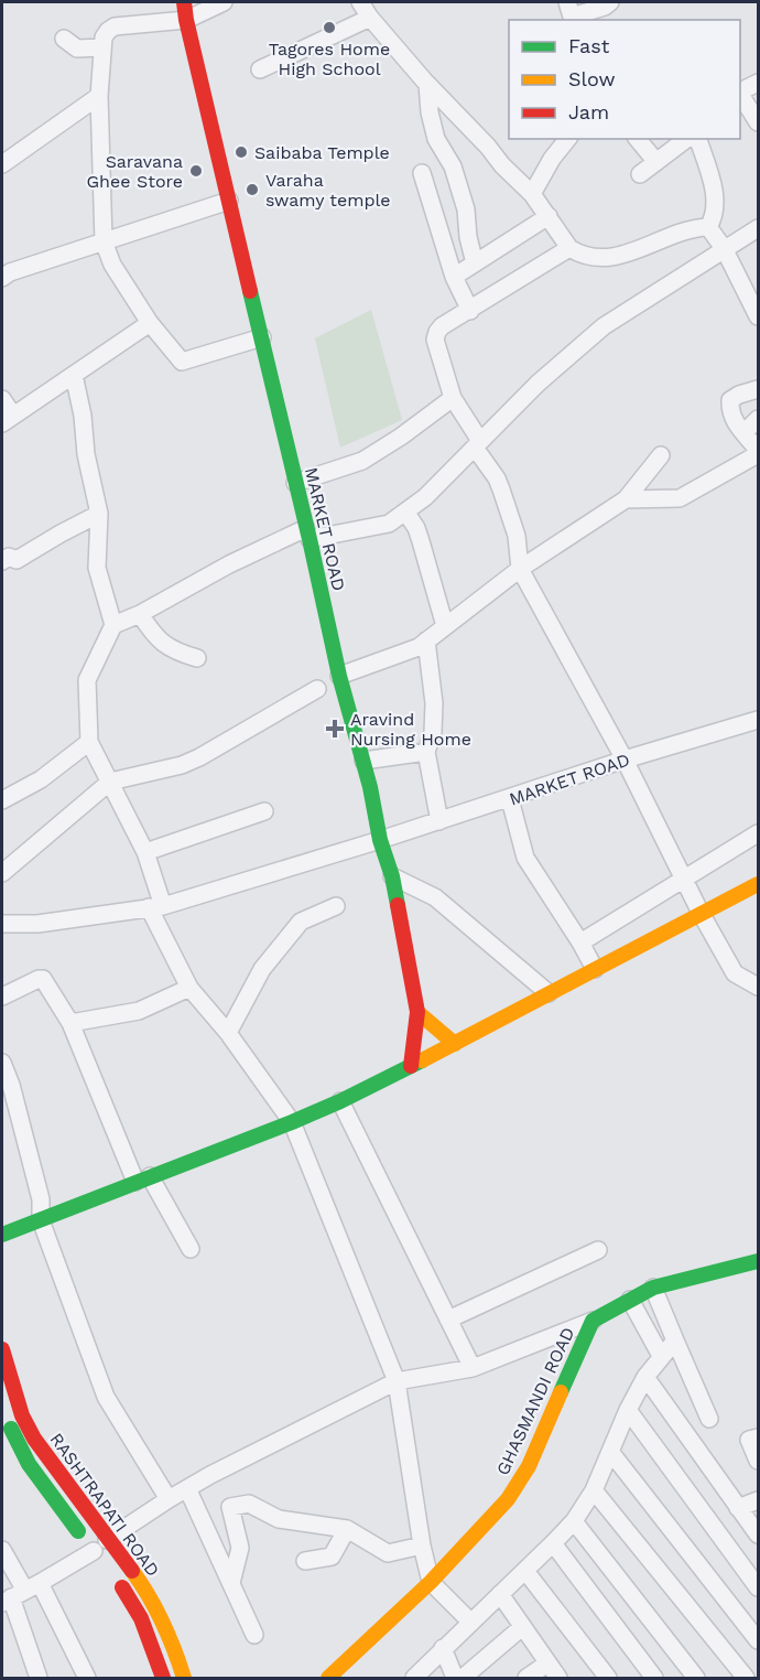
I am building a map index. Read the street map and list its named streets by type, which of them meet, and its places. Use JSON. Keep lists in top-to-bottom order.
{
  "streets": {
    "street": ["MARKET ROAD", "GHASMANDI ROAD", "RASHTRAPATI ROAD"]
  },
  "places": {
    "other": [
      "Tagores Home High School",
      "Saibaba Temple",
      "Saravana Ghee Store",
      "Varaha swamy temple"
    ],
    "health": ["Aravind Nursing Home"]
  },
  "legend": ["Fast", "Slow", "Jam"]
}
